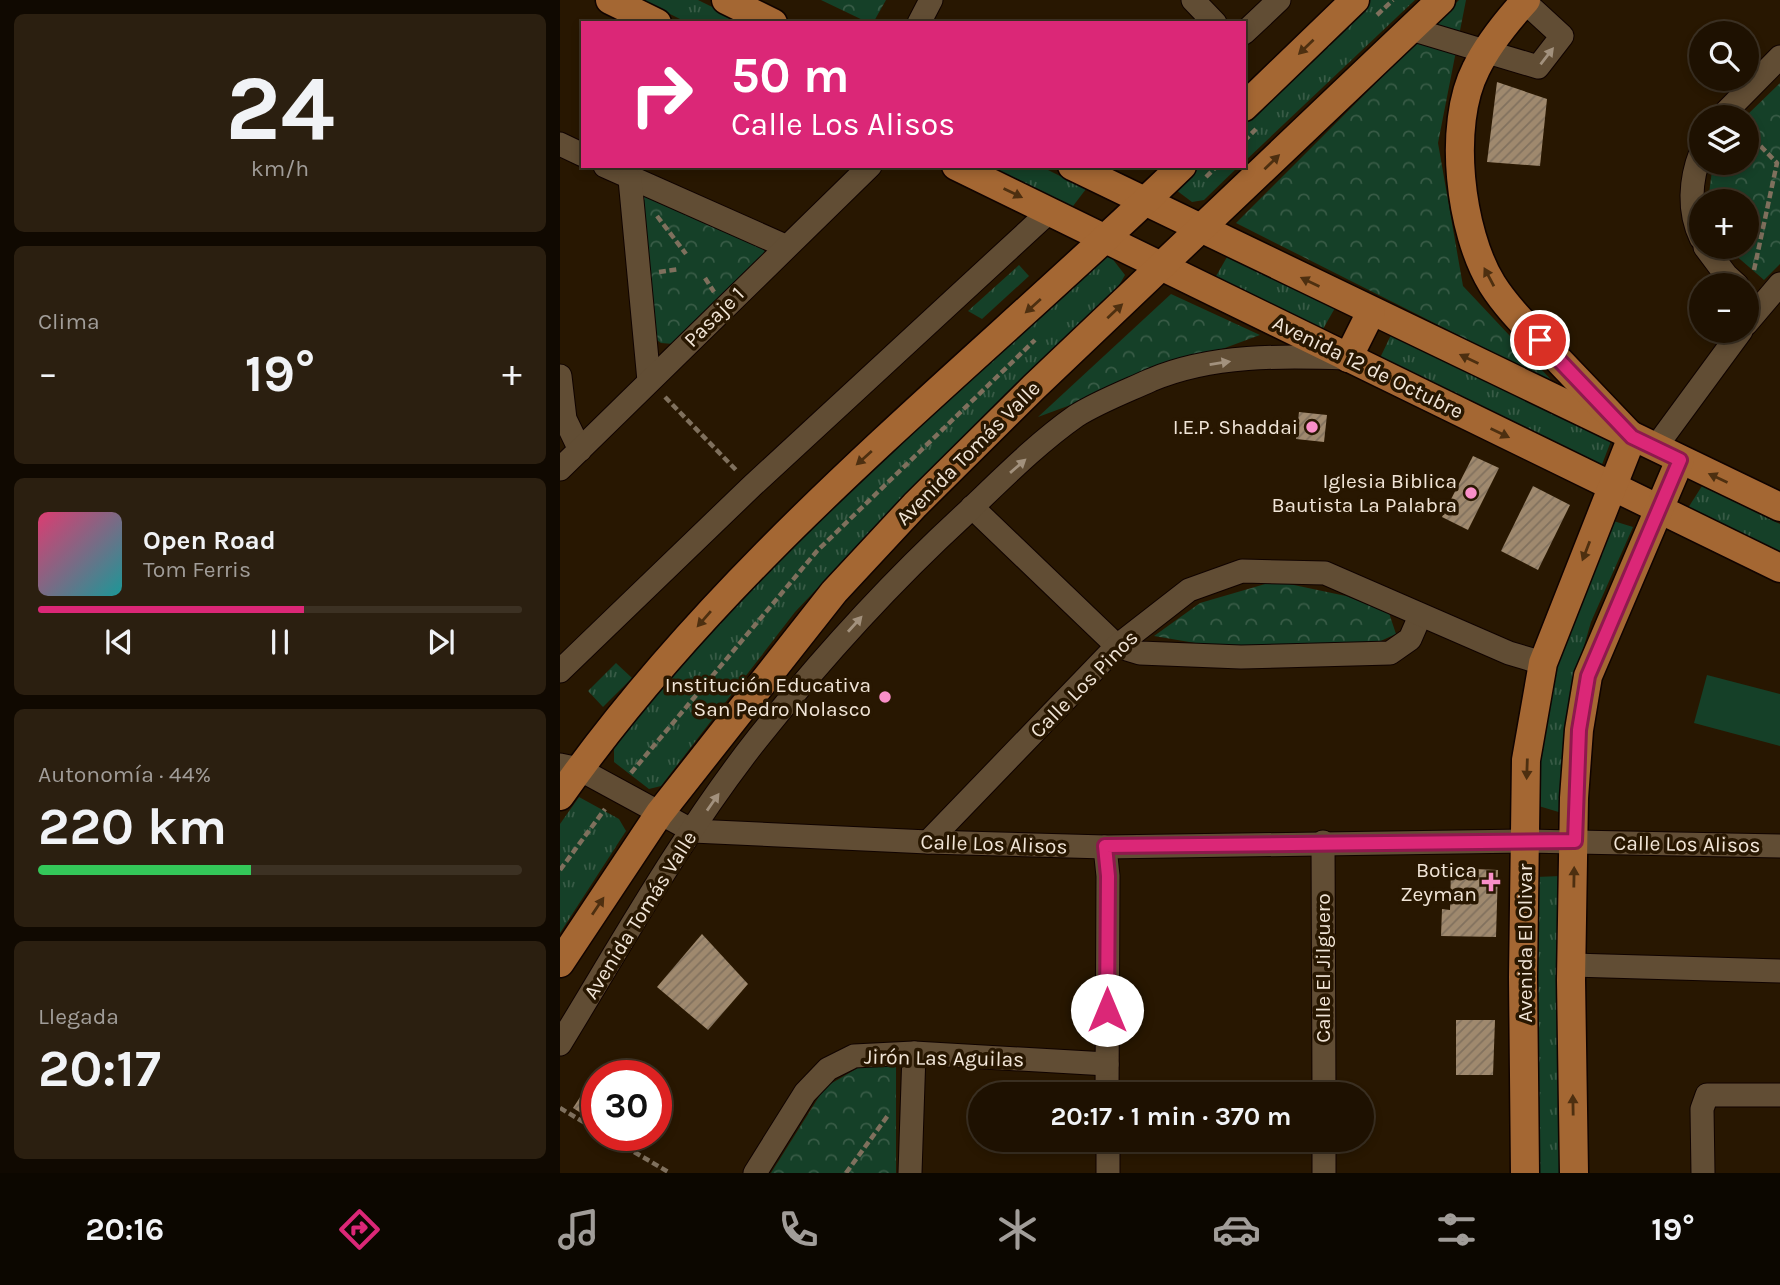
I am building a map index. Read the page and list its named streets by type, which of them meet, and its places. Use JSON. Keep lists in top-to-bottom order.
{
  "streets": {
    "main road": ["Avenida 12 de Octubre", "Avenida Tomás Valle", "Avenida El Olivar"],
    "street": [
      "Pasaje 1",
      "Calle Los Pinos",
      "Calle Los Alisos",
      "Calle El Jilguero",
      "Jirón Las Aguilas"
    ]
  },
  "crossings": [
    ["Avenida 12 de Octubre", "Avenida Tomás Valle"],
    ["Avenida 12 de Octubre", "Avenida El Olivar"],
    ["Avenida Tomás Valle", "Calle Los Alisos"],
    ["Calle Los Pinos", "Calle Los Alisos"],
    ["Calle Los Pinos", "Avenida El Olivar"],
    ["Calle Los Alisos", "Avenida El Olivar"],
    ["Calle Los Alisos", "Calle El Jilguero"]
  ],
  "places": {
    "other": ["I.E.P. Shaddai", "Iglesia Biblica Bautista La Palabra", "Institución Educativa San Pedro Nolasco"],
    "health": ["Botica Zeyman"]
  },
  "page": {
    "tile": [
      ["24", "km/h"],
      "Clima",
      ["Autonomía · 44%", "220 km"],
      ["Llegada", "20:17"]
    ],
    "map_buttons": ["+", "−"],
    "turn": ["50 m", "Calle Los Alisos"],
    "heat": ["−", "19°", "+"],
    "song": ["Open Road", "Tom Ferris"],
    "limit": "30",
    "trip": "20:17 · 1 min · 370 m",
    "tabs": ["20:16", "19°"]
  }
}
